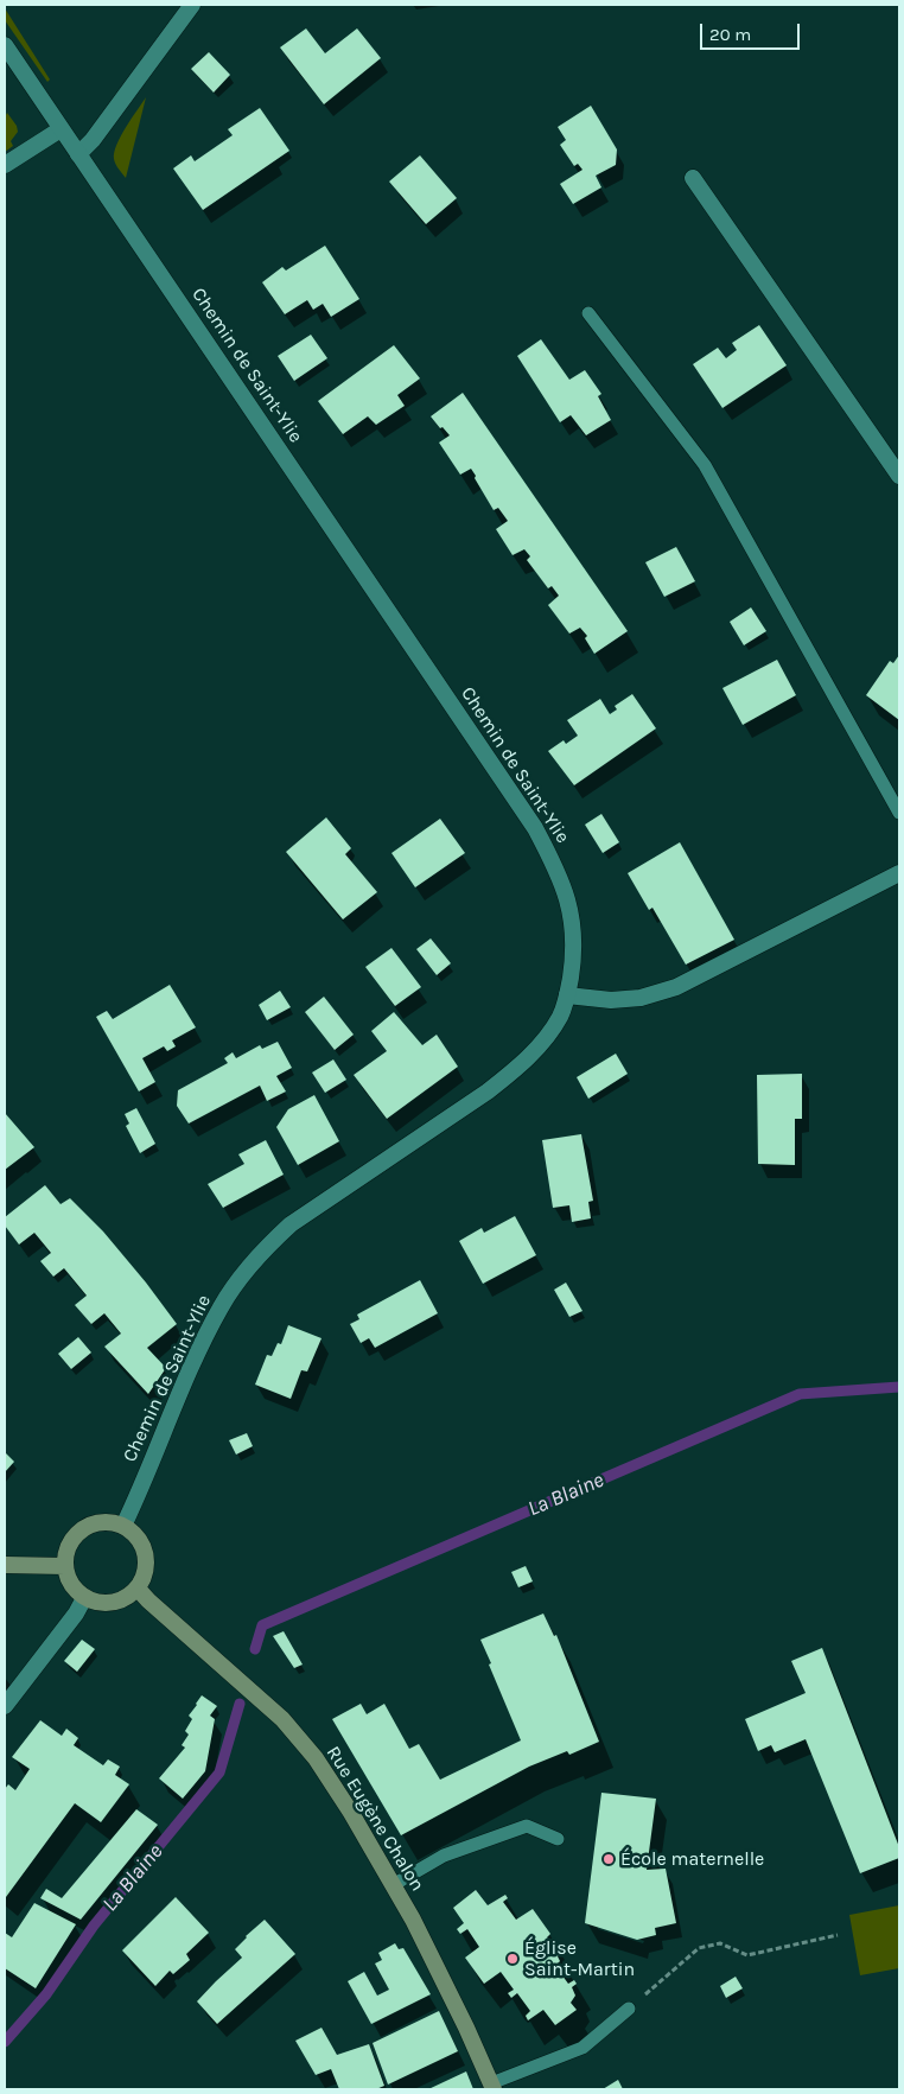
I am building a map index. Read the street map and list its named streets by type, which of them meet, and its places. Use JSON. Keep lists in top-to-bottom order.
{
  "streets": {
    "main road": ["Rue Eugène Chalon"],
    "street": ["Chemin de Saint-Ylie"]
  },
  "crossings": [
    ["Chemin de Saint-Ylie", "Rue Eugène Chalon"]
  ],
  "water": ["La Blaine"],
  "places": ["École maternelle", "Église Saint-Martin"],
  "scale_bar": "20 m"
}
